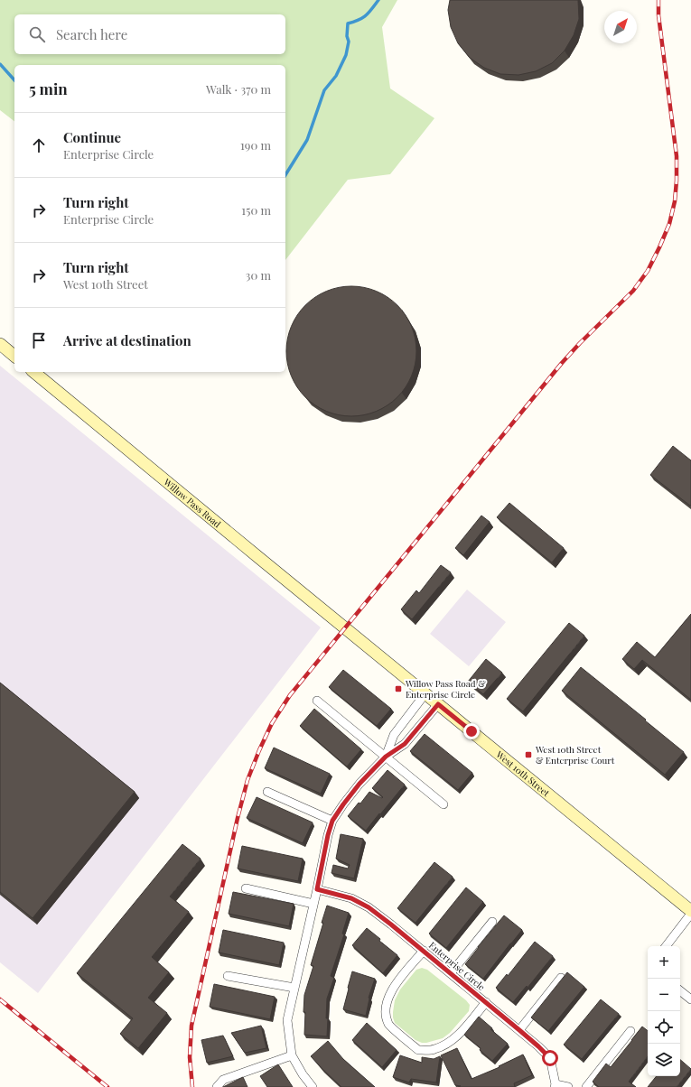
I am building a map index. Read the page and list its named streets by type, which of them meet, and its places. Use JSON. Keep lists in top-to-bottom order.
{
  "streets": {
    "main road": ["Willow Pass Road", "West 10th Street"],
    "street": ["Enterprise Circle"]
  },
  "crossings": [
    ["Willow Pass Road", "West 10th Street"]
  ],
  "places": {
    "transit": ["Willow Pass Road & Enterprise Circle", "West 10th Street & Enterprise Court"]
  },
  "north": "top right",
  "page": {
    "search": "Search here",
    "heading": ["5 min", "Walk · 370 m"],
    "list": [
      ["Continue", "Enterprise Circle", "190 m"],
      ["Turn right", "Enterprise Circle", "150 m"],
      ["Turn right", "West 10th Street", "30 m"],
      "Arrive at destination"
    ],
    "map_buttons": ["+", "−"]
  }
}
